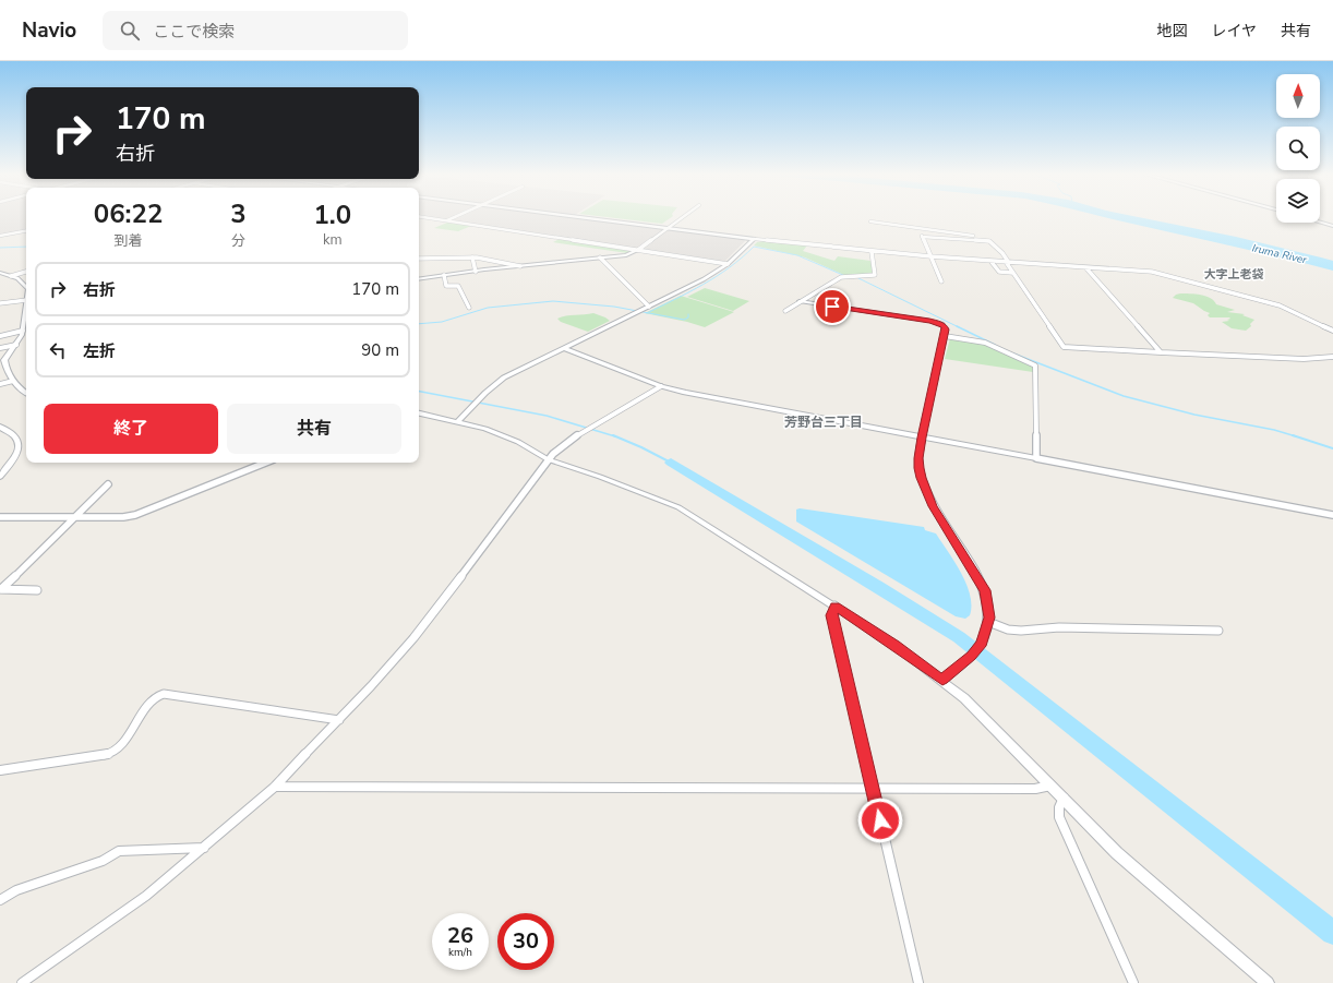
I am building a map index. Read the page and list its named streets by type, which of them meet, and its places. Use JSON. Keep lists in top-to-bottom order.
{
  "districts": ["大字上老袋", "芳野台三丁目"],
  "water": ["Iruma River"],
  "north": "top",
  "page": {
    "header": "Navio",
    "search": "ここで検索",
    "nav": ["地図", "レイヤ", "共有"],
    "turn": ["170 m", "右折"],
    "eta": [
      "06:22",
      "到着",
      "3",
      "分",
      "1.0",
      "km"
    ],
    "list": [
      {
        "name": "右折",
        "value": "170 m"
      },
      {
        "name": "左折",
        "value": "90 m"
      }
    ],
    "buttons": ["終了", "共有"],
    "speed": "26 km/h",
    "limit": "30"
  }
}
